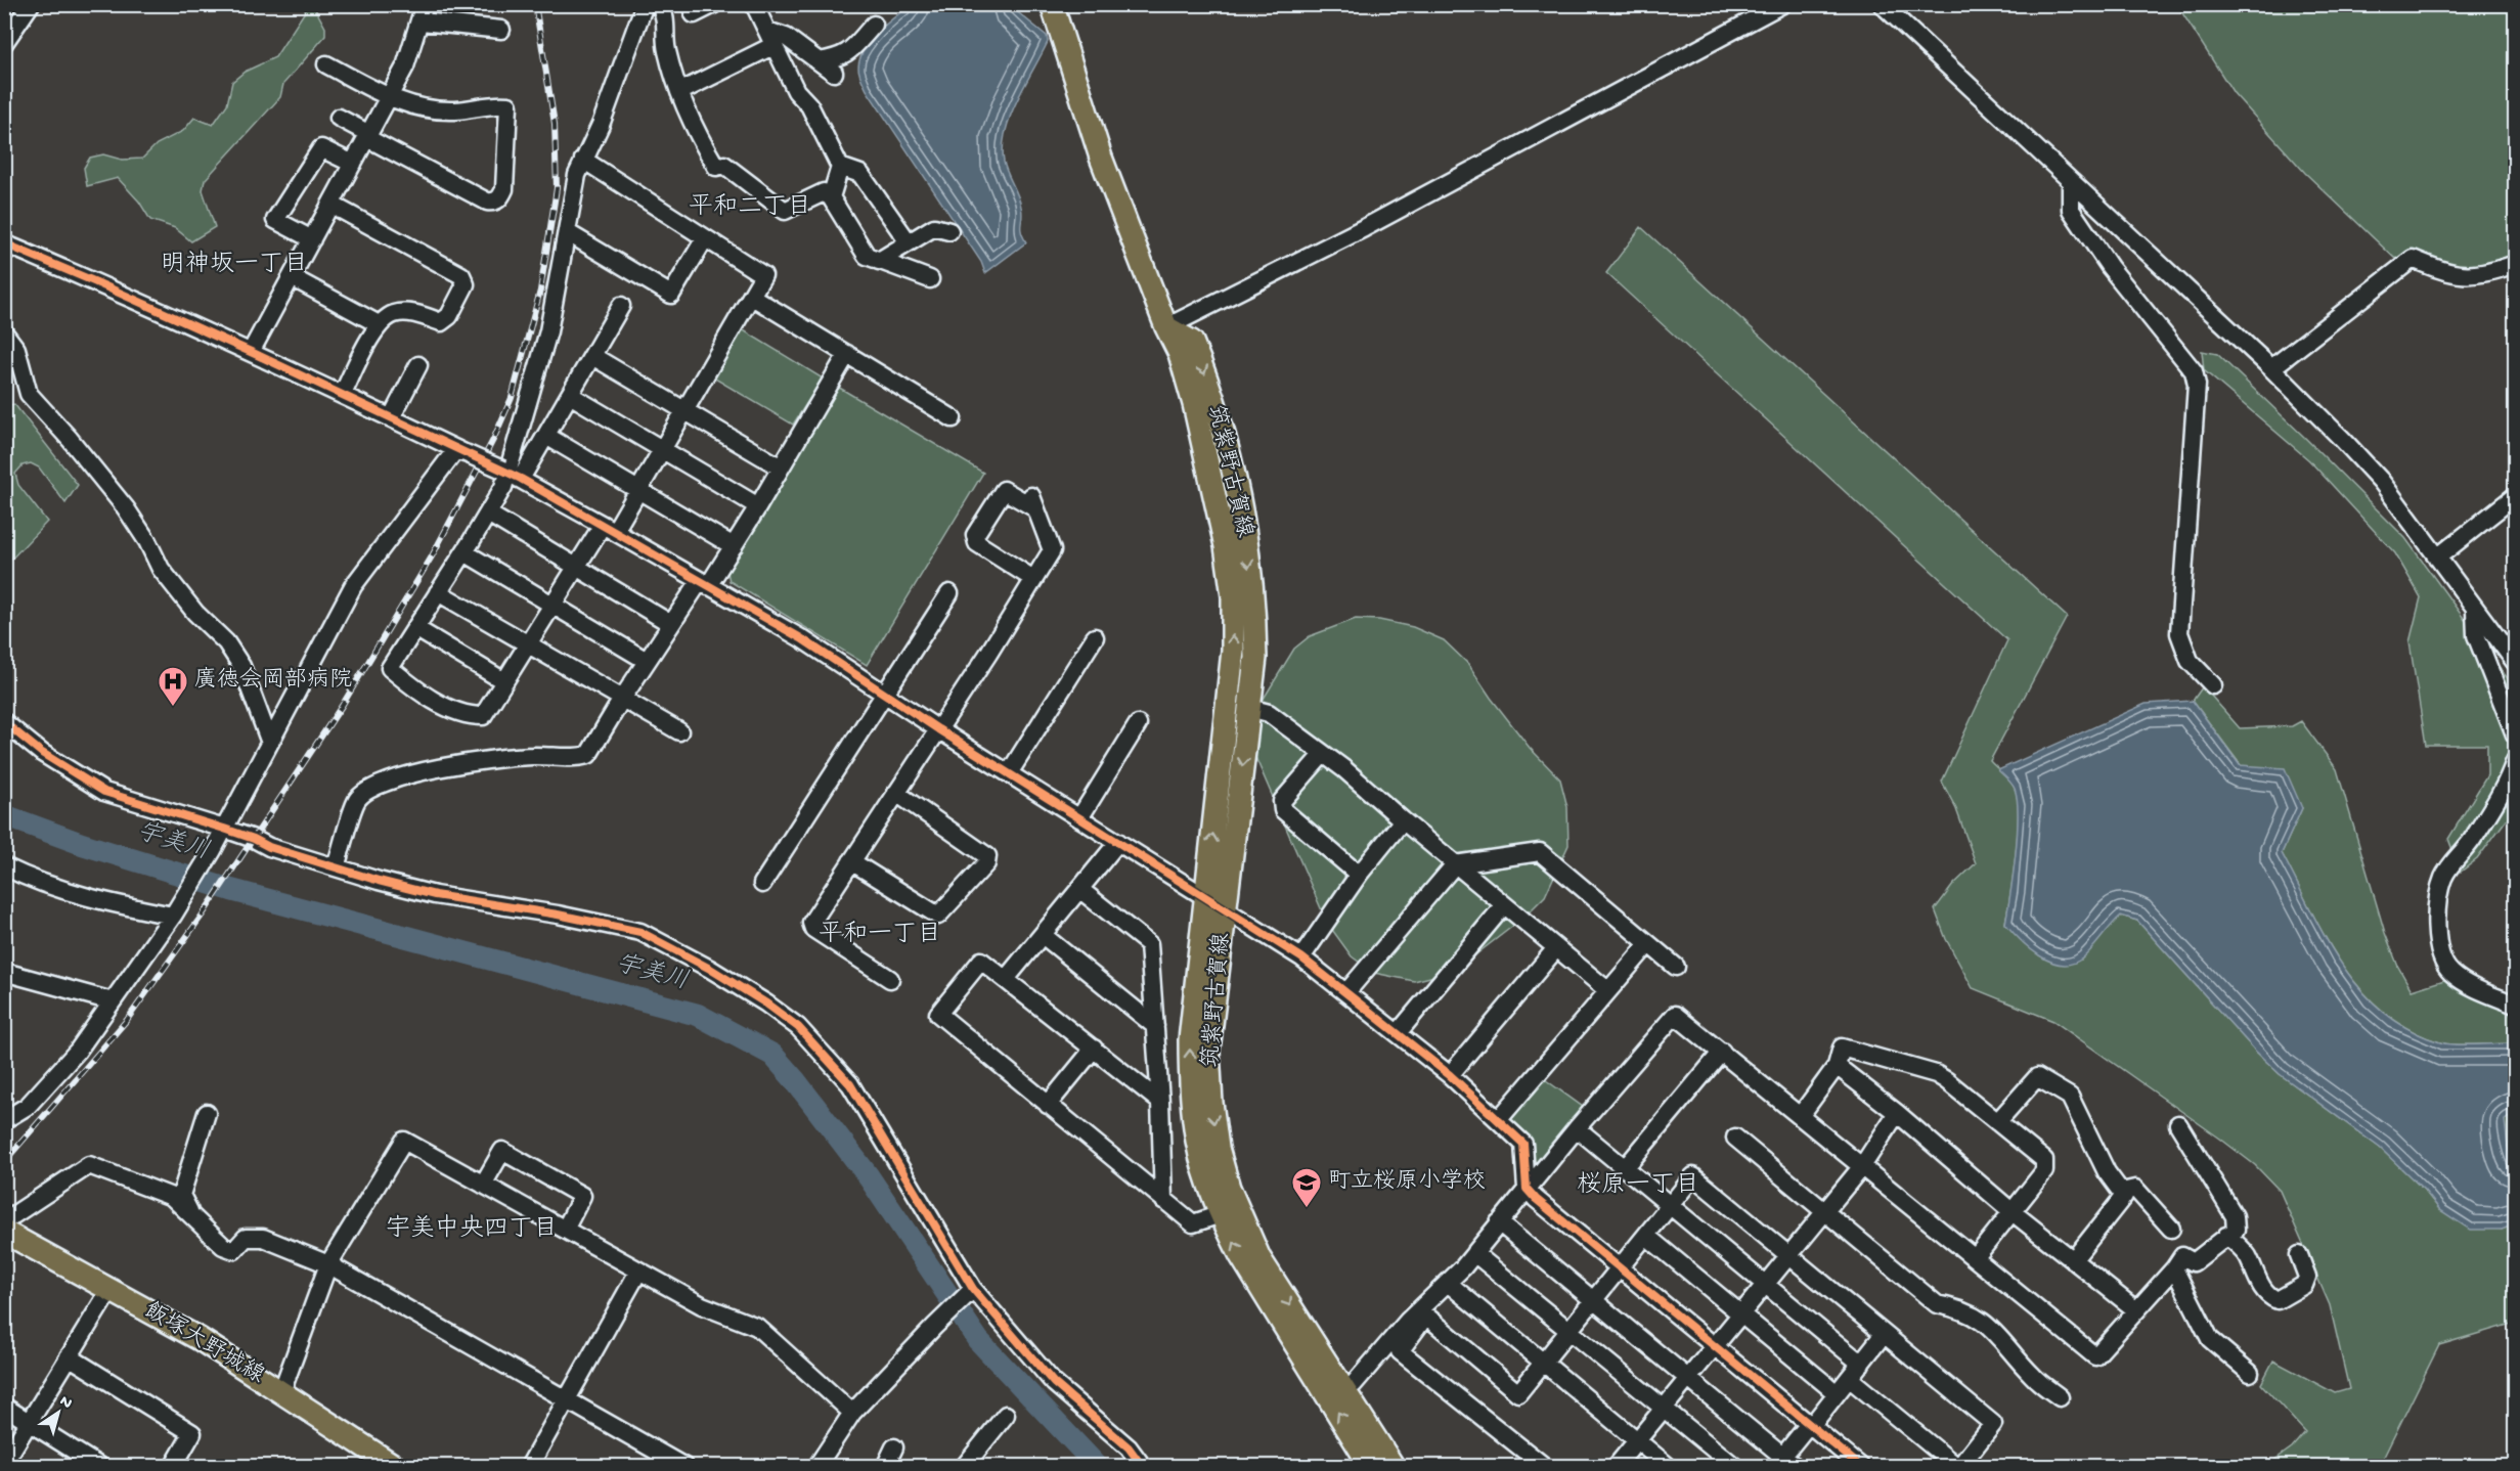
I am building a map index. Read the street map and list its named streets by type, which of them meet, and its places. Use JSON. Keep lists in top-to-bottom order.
{
  "streets": {
    "main road": ["筑紫野古賀線", "飯塚大野城線"]
  },
  "districts": [
    "平和二丁目",
    "明神坂一丁目",
    "平和一丁目",
    "桜原一丁目",
    "宇美中央四丁目"
  ],
  "water": ["宇美川"],
  "places": {
    "hospital": ["廣徳会岡部病院"],
    "school or university": ["町立桜原小学校"]
  },
  "north": "top right"
}
